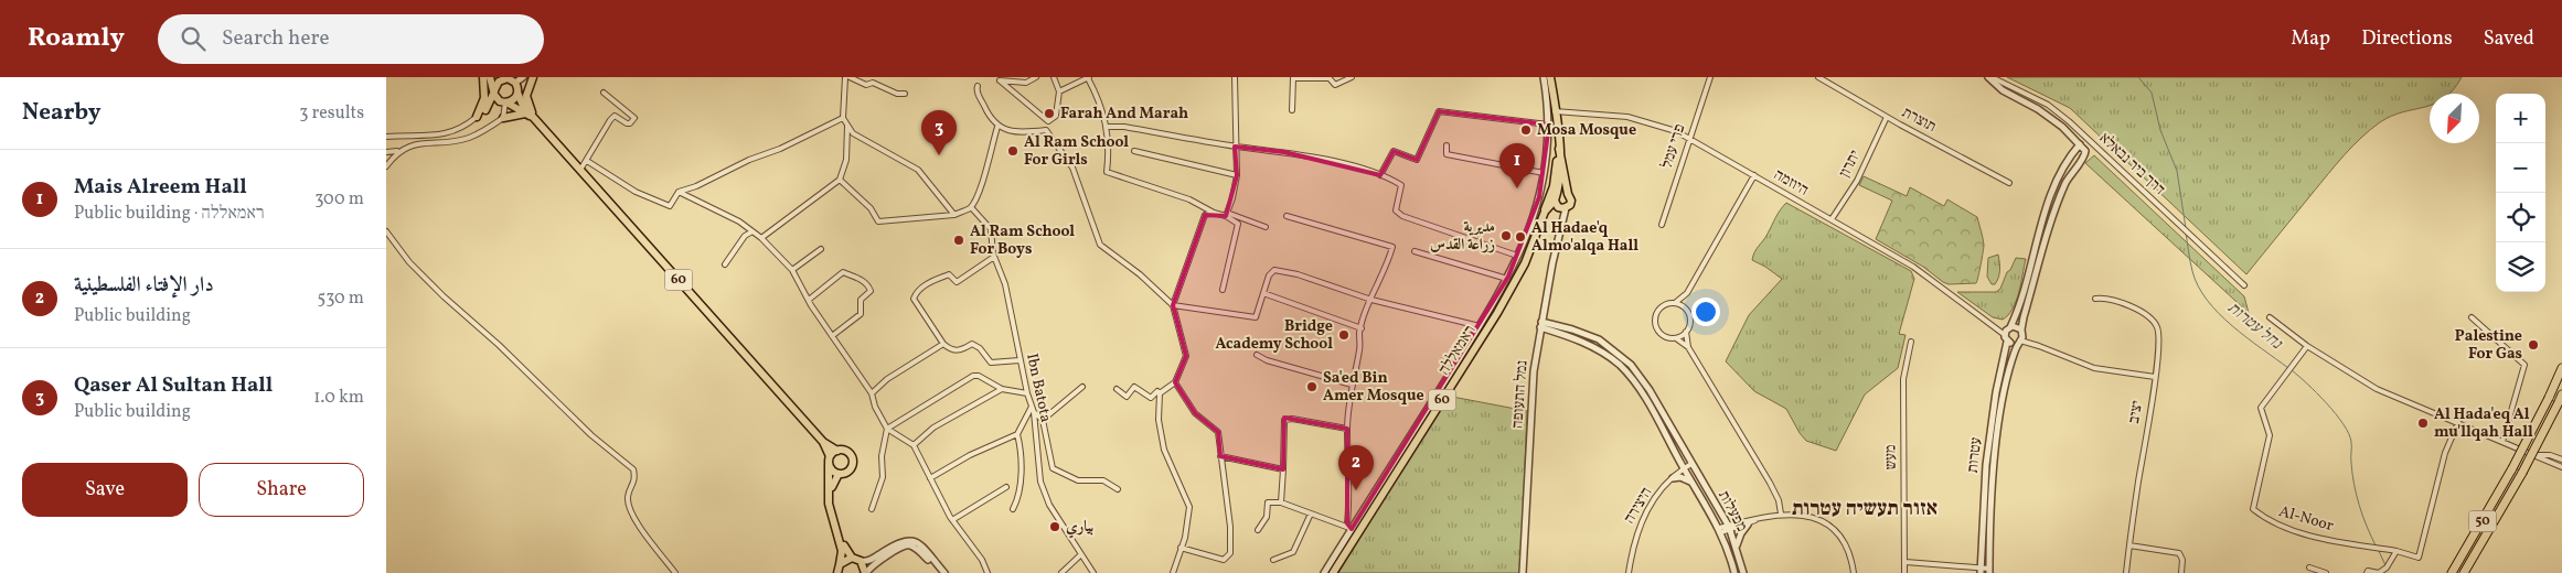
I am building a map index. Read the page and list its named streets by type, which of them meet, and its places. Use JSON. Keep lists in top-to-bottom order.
{
  "streets": {
    "highway": ["60", "ראמאללה", "50"],
    "street": [
      "תוצרת",
      "פרי עמל",
      "יתרון",
      "דרך ביר נבאלא",
      "היוזמה",
      "Ibn Batota",
      "נמל התעופה",
      "יציב",
      "עטרות",
      "מעש",
      "היצירה",
      "מפעלות",
      "Al-Noor"
    ]
  },
  "crossings": [
    ["תוצרת", "יתרון"],
    ["פרי עמל", "היוזמה"],
    ["יתרון", "היוזמה"],
    ["היוזמה", "60"],
    ["היוזמה", "עטרות"],
    ["60", "ראמאללה"],
    ["60", "נמל התעופה"],
    ["ראמאללה", "נמל התעופה"],
    ["נמל התעופה", "מפעלות"],
    ["היצירה", "מפעלות"]
  ],
  "districts": ["אזור תעשיה עטרות"],
  "water": ["נחל עטרות"],
  "places": [
    "Farah And Marah",
    "Mosa Mosque",
    "Al Ram School For Girls",
    "مديرية زراعة القدس",
    "Al Hadae'q Almo'alqa Hall",
    "Al Ram School For Boys",
    "Bridge Academy School",
    "Palestine For Gas",
    "Sa'ed Bin Amer Mosque",
    "Al Hada'eq Al mu'llqah Hall",
    "بياري"
  ],
  "north": "bottom left",
  "page": {
    "header": "Roamly",
    "search": "Search here",
    "nav": ["Map", "Directions", "Saved"],
    "heading": ["Nearby", "3 results"],
    "map_buttons": ["+", "−"],
    "pins": ["3", "1", "2"],
    "list": [
      {
        "mark": "1",
        "name": "Mais Alreem Hall",
        "note": "Public building · ראמאללה",
        "value": "300 m"
      },
      {
        "mark": "2",
        "name": "دار الإفتاء الفلسطينية",
        "note": "Public building",
        "value": "530 m"
      },
      {
        "mark": "3",
        "name": "Qaser Al Sultan Hall",
        "note": "Public building",
        "value": "1.0 km"
      }
    ],
    "buttons": ["Save", "Share"]
  }
}
